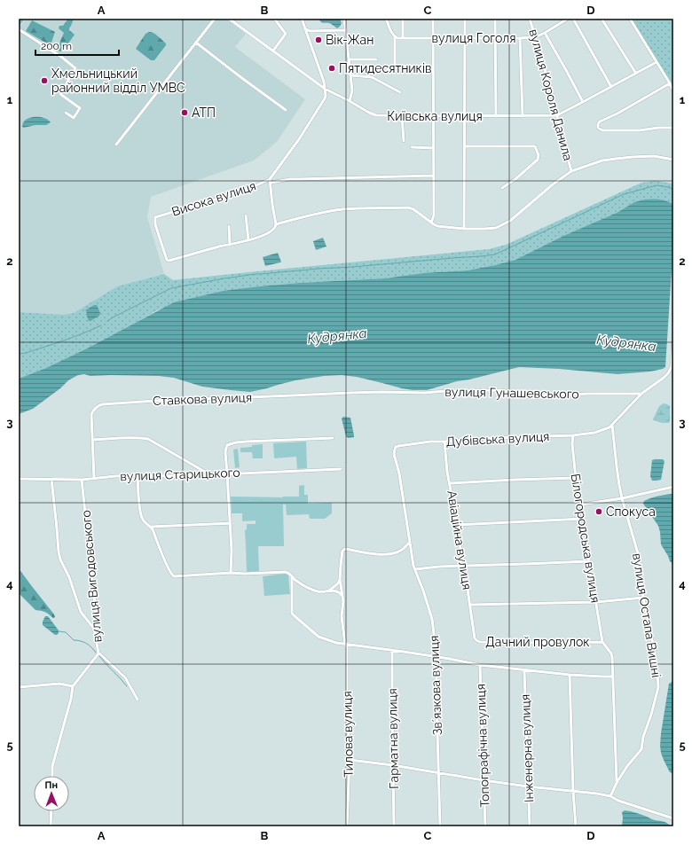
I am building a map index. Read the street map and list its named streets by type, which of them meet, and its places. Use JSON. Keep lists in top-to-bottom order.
{
  "streets": {
    "street": [
      "вулиця Гоголя",
      "вулиця Короля Данила",
      "Київська вулиця",
      "Висока вулиця",
      "вулиця Гунашевського",
      "Ставкова вулиця",
      "Дубівська вулиця",
      "вулиця Старицького",
      "Білогородська вулиця",
      "Авіаційна вулиця",
      "вулиця Вигодовського",
      "вулиця Остапа Вишні",
      "Дачний провулок",
      "Звʼязкова вулиця",
      "Тилова вулиця",
      "Гарматна вулиця",
      "Топографічна вулиця",
      "Інженерна вулиця"
    ]
  },
  "crossings": [
    ["вулиця Гоголя", "вулиця Короля Данила"],
    ["вулиця Короля Данила", "Київська вулиця"],
    ["Київська вулиця", "Висока вулиця"],
    ["вулиця Гунашевського", "Ставкова вулиця"],
    ["вулиця Гунашевського", "Дубівська вулиця"],
    ["Ставкова вулиця", "вулиця Старицького"],
    ["Дубівська вулиця", "Білогородська вулиця"],
    ["Дубівська вулиця", "Авіаційна вулиця"],
    ["Дубівська вулиця", "вулиця Остапа Вишні"],
    ["Дубівська вулиця", "Звʼязкова вулиця"],
    ["Дубівська вулиця", "Тилова вулиця"],
    ["вулиця Старицького", "вулиця Вигодовського"],
    ["Білогородська вулиця", "Дачний провулок"],
    ["Авіаційна вулиця", "Дачний провулок"]
  ],
  "water": ["Кудрянка"],
  "places": [
    "Вік-Жан",
    "Пятидесятників",
    "Хмельницький районний відділ УМВС",
    "АТП",
    "Спокуса"
  ],
  "scale_bar": "200 m",
  "north": "top",
  "grid": {
    "columns": [
      "A",
      "B",
      "C",
      "D"
    ],
    "rows": [
      "1",
      "2",
      "3",
      "4",
      "5"
    ]
  }
}
